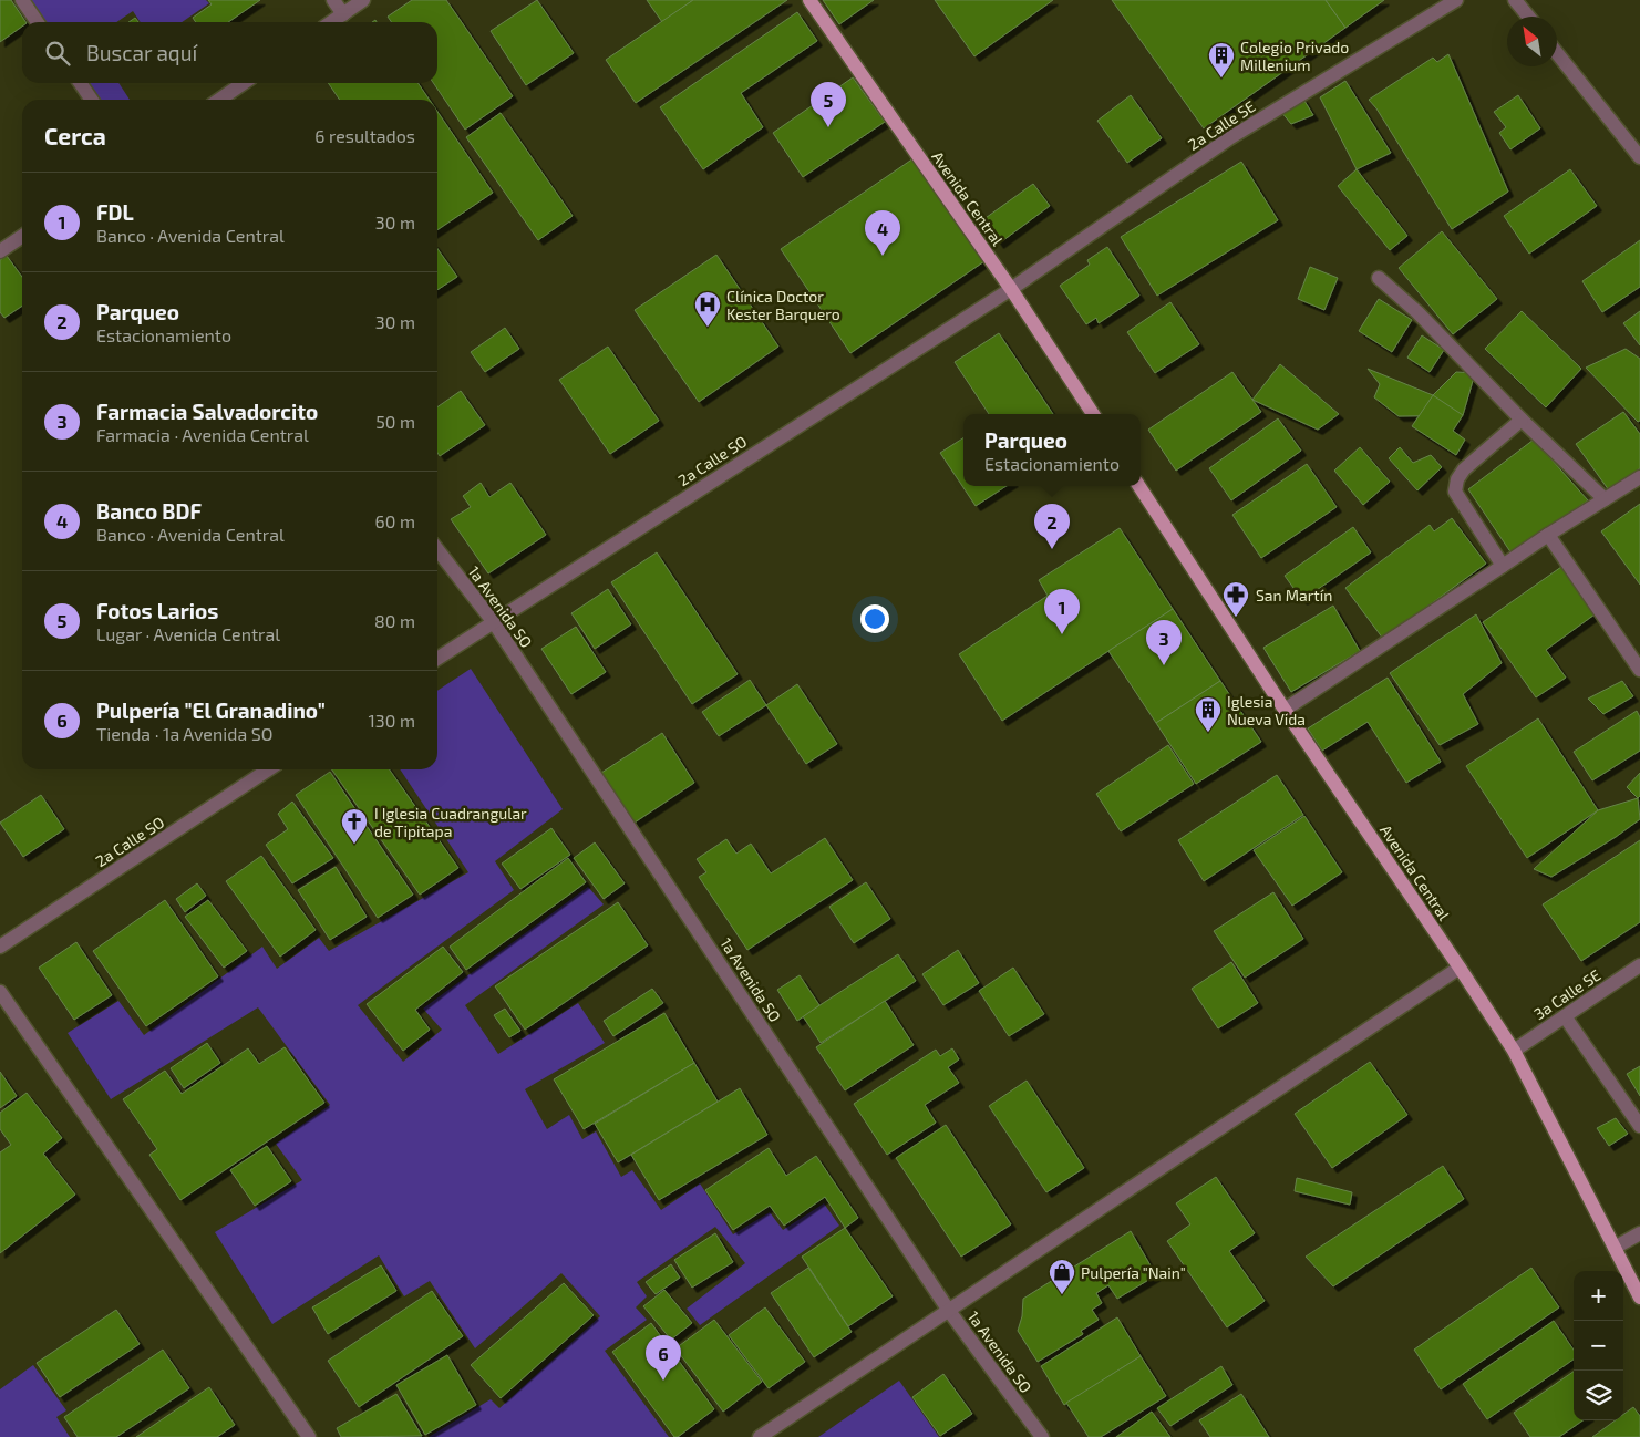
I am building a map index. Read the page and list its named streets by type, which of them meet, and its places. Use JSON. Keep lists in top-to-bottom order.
{
  "streets": {
    "main road": ["Avenida Central"],
    "street": [
      "2a Calle SE",
      "2a Calle SO",
      "1a Avenida SO",
      "3a Calle SE"
    ]
  },
  "crossings": [
    ["2a Calle SE", "Avenida Central"],
    ["2a Calle SE", "2a Calle SO"],
    ["Avenida Central", "2a Calle SO"],
    ["Avenida Central", "3a Calle SE"],
    ["2a Calle SO", "1a Avenida SO"]
  ],
  "places": {
    "building": ["Colegio Privado Millenium", "Iglesia Nueva Vida"],
    "hospital": ["Clínica Doctor Kester Barquero"],
    "pharmacy": ["San Martín"],
    "church": ["I Iglesia Cuadrangular de Tipitapa"],
    "shop": ["Pulpería \"Nain\""]
  },
  "north": "top left",
  "page": {
    "search": "Buscar aquí",
    "pins": [
      "5",
      "4",
      "2",
      "1",
      "3",
      "6"
    ],
    "heading": ["Cerca", "6 resultados"],
    "list": [
      {
        "mark": "1",
        "name": "FDL",
        "note": "Banco · Avenida Central",
        "value": "30 m"
      },
      {
        "mark": "2",
        "name": "Parqueo",
        "note": "Estacionamiento",
        "value": "30 m"
      },
      {
        "mark": "3",
        "name": "Farmacia Salvadorcito",
        "note": "Farmacia · Avenida Central",
        "value": "50 m"
      },
      {
        "mark": "4",
        "name": "Banco BDF",
        "note": "Banco · Avenida Central",
        "value": "60 m"
      },
      {
        "mark": "5",
        "name": "Fotos Larios",
        "note": "Lugar · Avenida Central",
        "value": "80 m"
      },
      {
        "mark": "6",
        "name": "Pulpería \"El Granadino\"",
        "note": "Tienda · 1a Avenida SO",
        "value": "130 m"
      }
    ],
    "popup": ["Parqueo", "Estacionamiento"],
    "map_buttons": ["+", "−"]
  }
}
